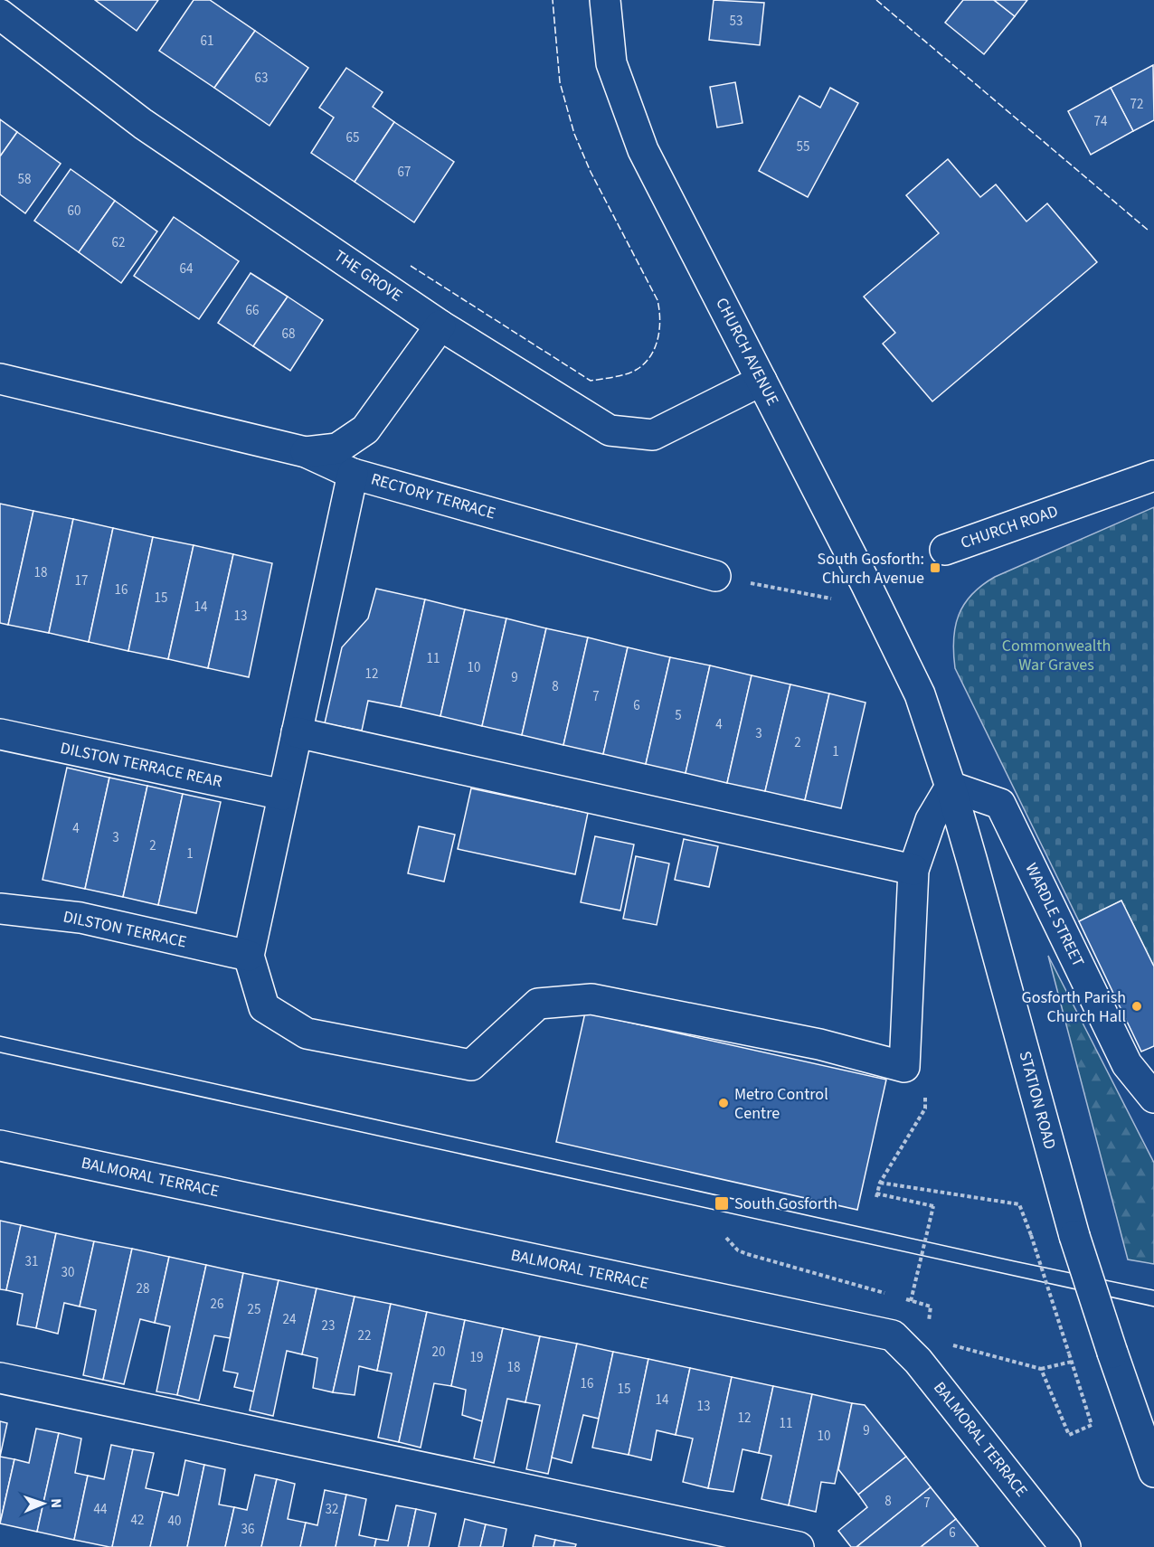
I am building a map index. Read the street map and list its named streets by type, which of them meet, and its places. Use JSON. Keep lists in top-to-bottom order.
{
  "streets": {
    "street": [
      "THE GROVE",
      "CHURCH AVENUE",
      "RECTORY TERRACE",
      "CHURCH ROAD",
      "DILSTON TERRACE REAR",
      "WARDLE STREET",
      "DILSTON TERRACE",
      "STATION ROAD",
      "BALMORAL TERRACE"
    ]
  },
  "crossings": [
    ["THE GROVE", "CHURCH AVENUE"],
    ["CHURCH AVENUE", "STATION ROAD"],
    ["WARDLE STREET", "STATION ROAD"]
  ],
  "parks": ["Commonwealth War Graves"],
  "places": {
    "transit": ["South Gosforth: Church Avenue", "South Gosforth"],
    "other": ["Gosforth Parish Church Hall", "Metro Control Centre"]
  },
  "house_numbers": [
    "53",
    "61",
    "63",
    "72",
    "74",
    "65",
    "55",
    "67",
    "58",
    "60",
    "62",
    "64",
    "66",
    "68",
    "18",
    "17",
    "16",
    "15",
    "14",
    "13",
    "11",
    "10",
    "12",
    "9",
    "8",
    "7",
    "6",
    "5",
    "4",
    "3",
    "2",
    "1",
    "4",
    "3",
    "2",
    "1",
    "31",
    "30",
    "28",
    "26",
    "25",
    "24",
    "23",
    "22",
    "20",
    "19",
    "18",
    "16",
    "15",
    "14",
    "13",
    "12",
    "11",
    "9",
    "10",
    "8",
    "7",
    "44",
    "32",
    "42",
    "40",
    "36",
    "6"
  ],
  "north": "right"
}
